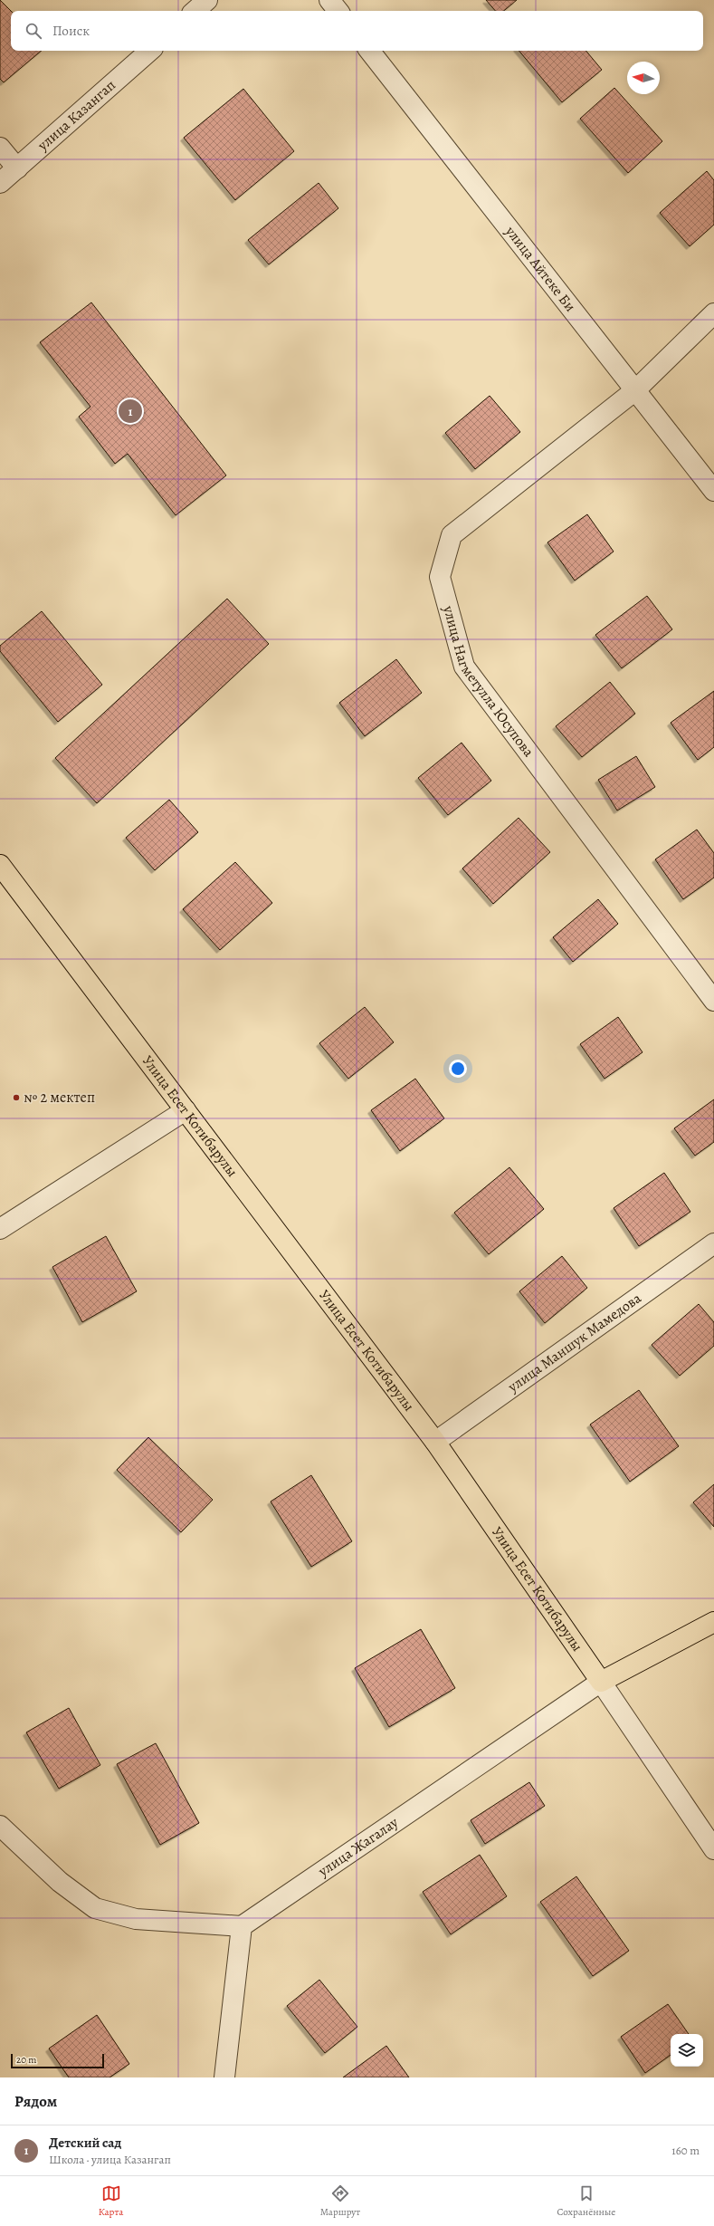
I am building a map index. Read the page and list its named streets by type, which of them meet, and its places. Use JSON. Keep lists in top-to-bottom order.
{
  "streets": {
    "main road": ["Улица Есет Котибарулы"],
    "street": [
      "улица Казангап",
      "улица Айтеке Би",
      "улица Нагметулла Юсупова",
      "улица Маншук Мамедова",
      "улица Жагалау"
    ]
  },
  "crossings": [
    ["улица Айтеке Би", "улица Нагметулла Юсупова"],
    ["Улица Есет Котибарулы", "улица Маншук Мамедова"],
    ["Улица Есет Котибарулы", "улица Жагалау"]
  ],
  "places": ["№ 2 мектеп"],
  "scale_bar": "20 m",
  "north": "left",
  "page": {
    "search": "Поиск",
    "pins": "1",
    "scale": "20 m",
    "heading": "Рядом",
    "list": [
      {
        "mark": "1",
        "name": "Детский сад",
        "note": "Школа · улица Казангап",
        "value": "160 m"
      }
    ],
    "nav": ["Карта", "Маршрут", "Сохранённые"]
  }
}
